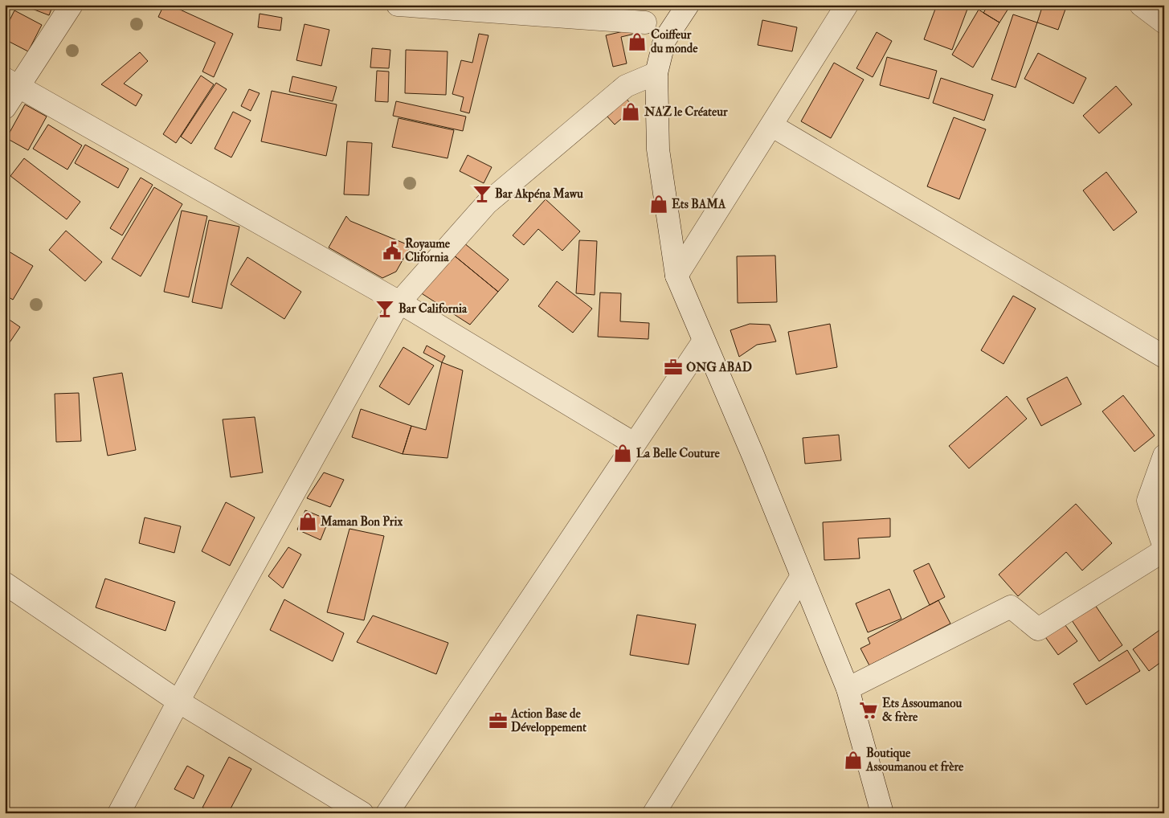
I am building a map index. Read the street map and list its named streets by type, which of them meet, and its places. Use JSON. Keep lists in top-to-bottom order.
{
  "places": {
    "shop": [
      "Coiffeur du monde",
      "NAZ le Créateur",
      "Ets BAMA",
      "La Belle Couture",
      "Maman Bon Prix",
      "Boutique Assoumanou et frère"
    ],
    "bar": ["Bar Akpéna Mawu", "Bar California"],
    "public building": ["Royaume Clifornia"],
    "office": ["ONG ABAD", "Action Base de Développement"],
    "supermarket": ["Ets Assoumanou & frère"]
  }
}
